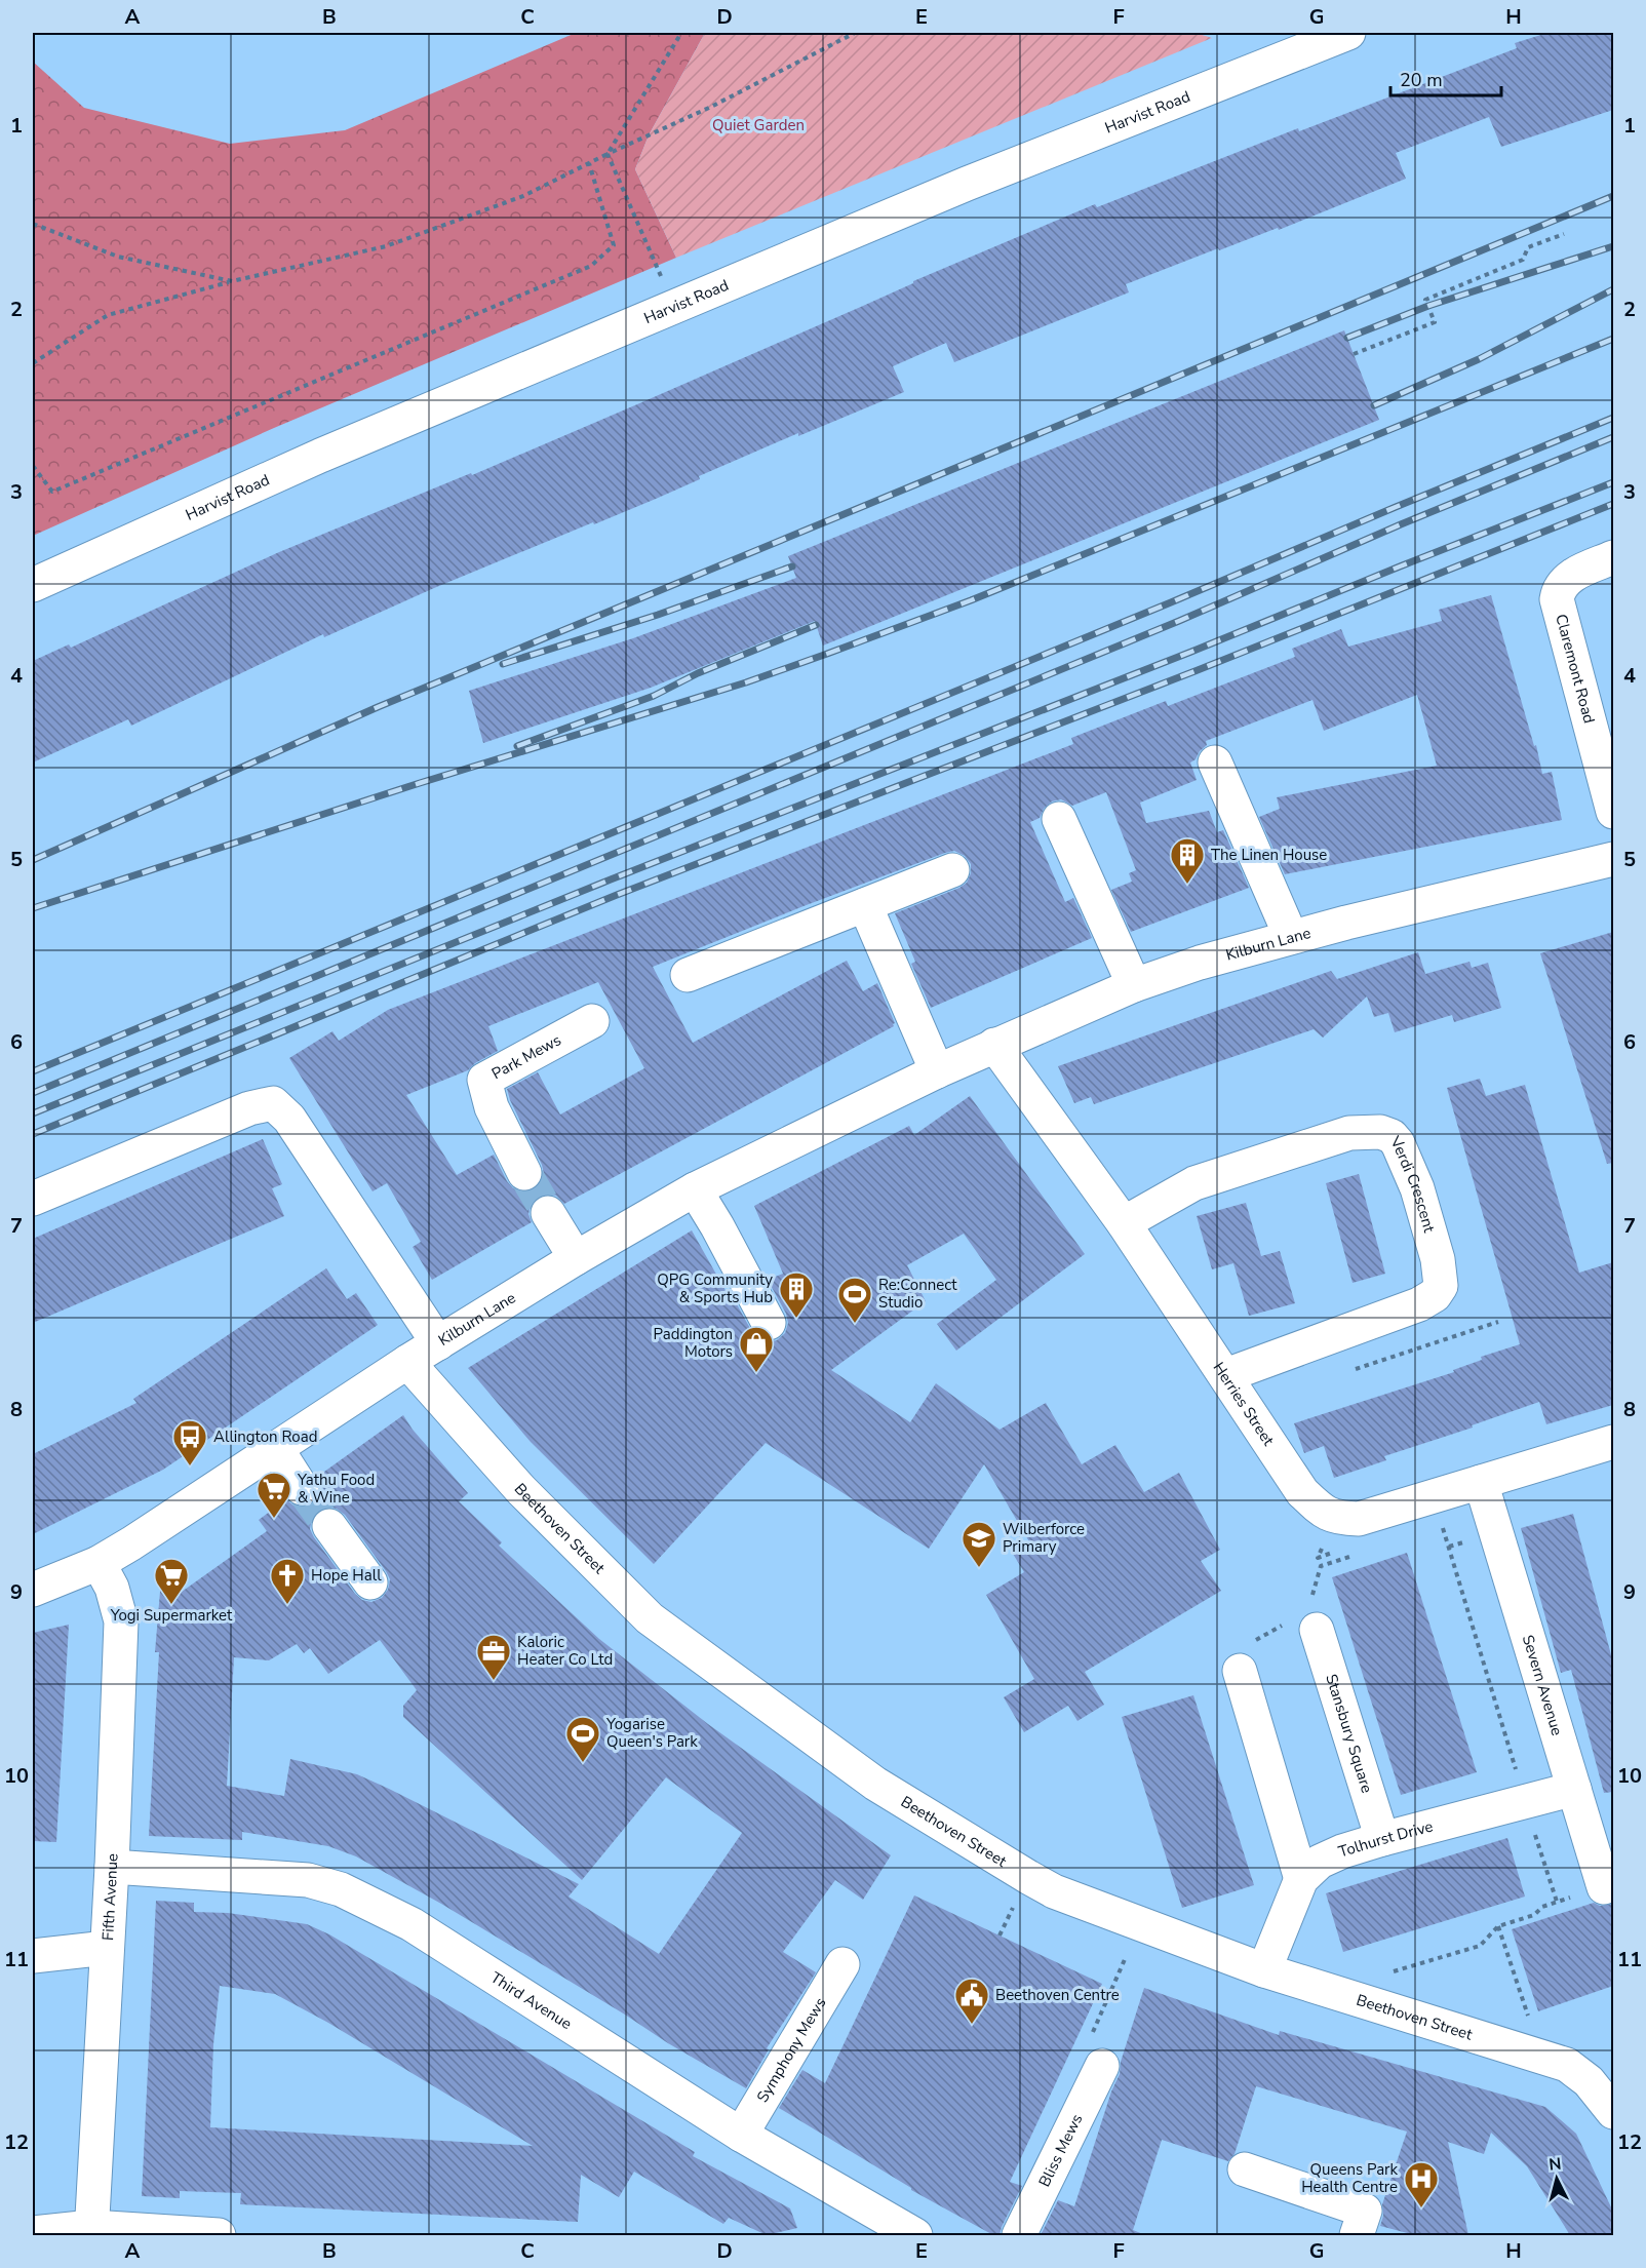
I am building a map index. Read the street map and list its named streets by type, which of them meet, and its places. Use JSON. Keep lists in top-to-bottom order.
{
  "streets": {
    "street": [
      "Harvist Road",
      "Claremont Road",
      "Kilburn Lane",
      "Park Mews",
      "Verdi Crescent",
      "Herries Street",
      "Beethoven Street",
      "Severn Avenue",
      "Stansbury Square",
      "Tolhurst Drive",
      "Fifth Avenue",
      "Third Avenue",
      "Symphony Mews",
      "Bliss Mews"
    ]
  },
  "crossings": [
    ["Kilburn Lane", "Herries Street"],
    ["Kilburn Lane", "Beethoven Street"],
    ["Kilburn Lane", "Fifth Avenue"],
    ["Verdi Crescent", "Herries Street"],
    ["Beethoven Street", "Tolhurst Drive"],
    ["Severn Avenue", "Tolhurst Drive"],
    ["Stansbury Square", "Tolhurst Drive"],
    ["Fifth Avenue", "Third Avenue"],
    ["Third Avenue", "Symphony Mews"]
  ],
  "parks": ["Quiet Garden"],
  "places": {
    "building": ["The Linen House", "QPG Community & Sports Hub"],
    "sports": ["Re:Connect Studio", "Yogarise Queen's Park"],
    "shop": ["Paddington Motors"],
    "bus stop": ["Allington Road"],
    "supermarket": ["Yathu Food & Wine", "Yogi Supermarket"],
    "school or university": ["Wilberforce Primary"],
    "church": ["Hope Hall"],
    "office": ["Kaloric Heater Co Ltd"],
    "public building": ["Beethoven Centre"],
    "hospital": ["Queens Park Health Centre"]
  },
  "scale_bar": "20 m",
  "north": "top",
  "grid": {
    "columns": [
      "A",
      "B",
      "C",
      "D",
      "E",
      "F",
      "G",
      "H"
    ],
    "rows": [
      "1",
      "2",
      "3",
      "4",
      "5",
      "6",
      "7",
      "8",
      "9",
      "10",
      "11",
      "12"
    ]
  }
}
